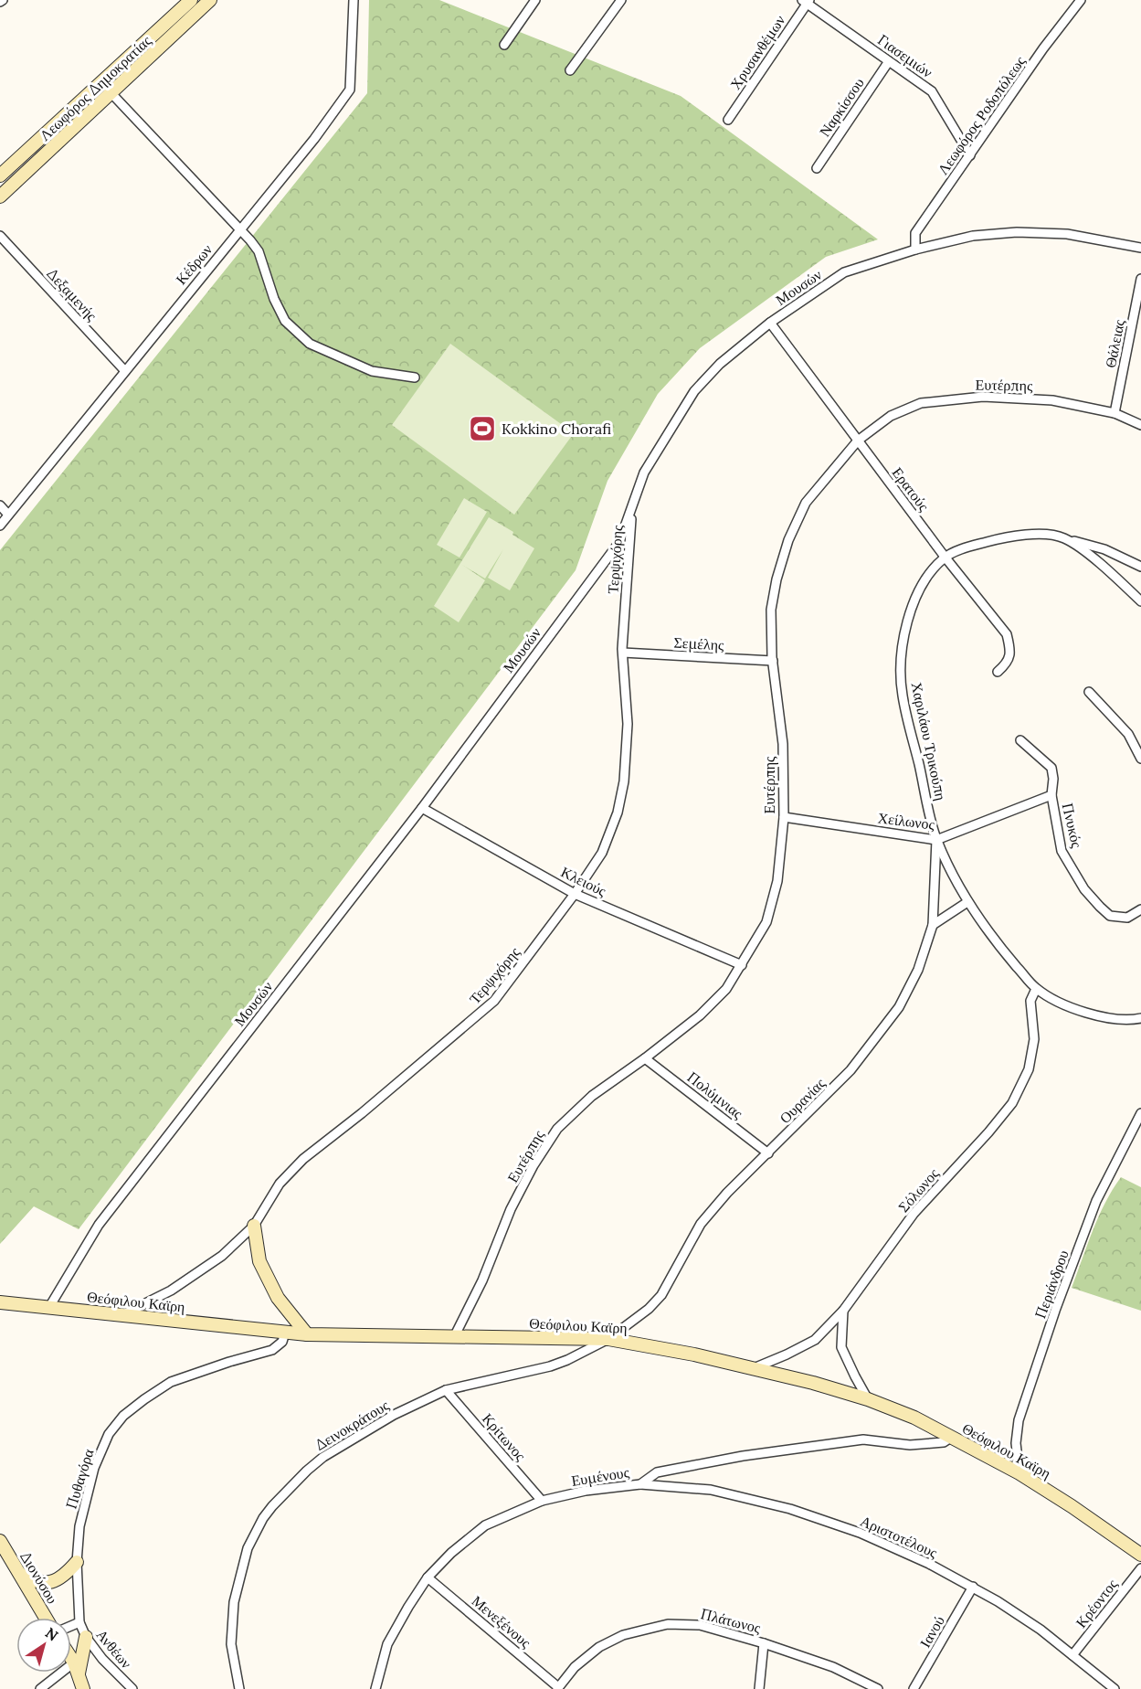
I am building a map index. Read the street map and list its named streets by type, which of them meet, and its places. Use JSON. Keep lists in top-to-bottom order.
{
  "streets": {
    "street": [
      "Χρυσανθέμων",
      "Γιασεμιών",
      "Λεωφόρος Δημοκρατίας",
      "Ναρκίσσου",
      "Λεωφόρος Ροδοπόλεως",
      "Κέδρων",
      "Μουσών",
      "Δεξαμενής",
      "Θάλειας",
      "Ευτέρπης",
      "Ερατούς",
      "Τερψιχόρης",
      "Σεμέλης",
      "Χαριλάου Τρικούπη",
      "Χείλωνος",
      "Πνυκός",
      "Κλειούς",
      "Πολύμνιας",
      "Ουρανίας",
      "Σόλωνος",
      "Περιάνδρου",
      "Θεόφιλου Καϊρη",
      "Δεινοκράτους",
      "Κρίτωνος",
      "Ευμένους",
      "Πυθαγόρα",
      "Αριστοτέλους",
      "Διονύσου",
      "Κρέοντος",
      "Πλάτωνος",
      "Μενεξένους",
      "Ιανού",
      "Ανθέων"
    ]
  },
  "crossings": [
    ["Χρυσανθέμων", "Γιασεμιών"],
    ["Γιασεμιών", "Ναρκίσσου"],
    ["Γιασεμιών", "Λεωφόρος Ροδοπόλεως"],
    ["Λεωφόρος Ροδοπόλεως", "Μουσών"],
    ["Κέδρων", "Δεξαμενής"],
    ["Μουσών", "Ερατούς"],
    ["Μουσών", "Τερψιχόρης"],
    ["Μουσών", "Κλειούς"],
    ["Μουσών", "Θεόφιλου Καϊρη"],
    ["Θάλειας", "Ευτέρπης"],
    ["Ευτέρπης", "Ερατούς"],
    ["Ευτέρπης", "Σεμέλης"],
    ["Ευτέρπης", "Χείλωνος"],
    ["Ευτέρπης", "Κλειούς"],
    ["Ευτέρπης", "Πολύμνιας"],
    ["Ευτέρπης", "Θεόφιλου Καϊρη"],
    ["Ερατούς", "Χαριλάου Τρικούπη"],
    ["Τερψιχόρης", "Σεμέλης"],
    ["Τερψιχόρης", "Κλειούς"],
    ["Τερψιχόρης", "Θεόφιλου Καϊρη"],
    ["Χαριλάου Τρικούπη", "Χείλωνος"],
    ["Χαριλάου Τρικούπη", "Ουρανίας"],
    ["Χαριλάου Τρικούπη", "Σόλωνος"],
    ["Χείλωνος", "Πνυκός"],
    ["Χείλωνος", "Ουρανίας"],
    ["Πολύμνιας", "Ουρανίας"],
    ["Ουρανίας", "Θεόφιλου Καϊρη"],
    ["Ουρανίας", "Δεινοκράτους"],
    ["Σόλωνος", "Θεόφιλου Καϊρη"],
    ["Περιάνδρου", "Θεόφιλου Καϊρη"],
    ["Θεόφιλου Καϊρη", "Δεινοκράτους"],
    ["Θεόφιλου Καϊρη", "Ευμένους"],
    ["Θεόφιλου Καϊρη", "Πυθαγόρα"],
    ["Δεινοκράτους", "Κρίτωνος"],
    ["Κρίτωνος", "Ευμένους"],
    ["Ευμένους", "Αριστοτέλους"],
    ["Ευμένους", "Μενεξένους"],
    ["Πυθαγόρα", "Ανθέων"],
    ["Αριστοτέλους", "Κρέοντος"],
    ["Αριστοτέλους", "Ιανού"],
    ["Πλάτωνος", "Μενεξένους"]
  ],
  "places": {
    "sports": ["Kokkino Chorafi"]
  },
  "north": "top right"
}
